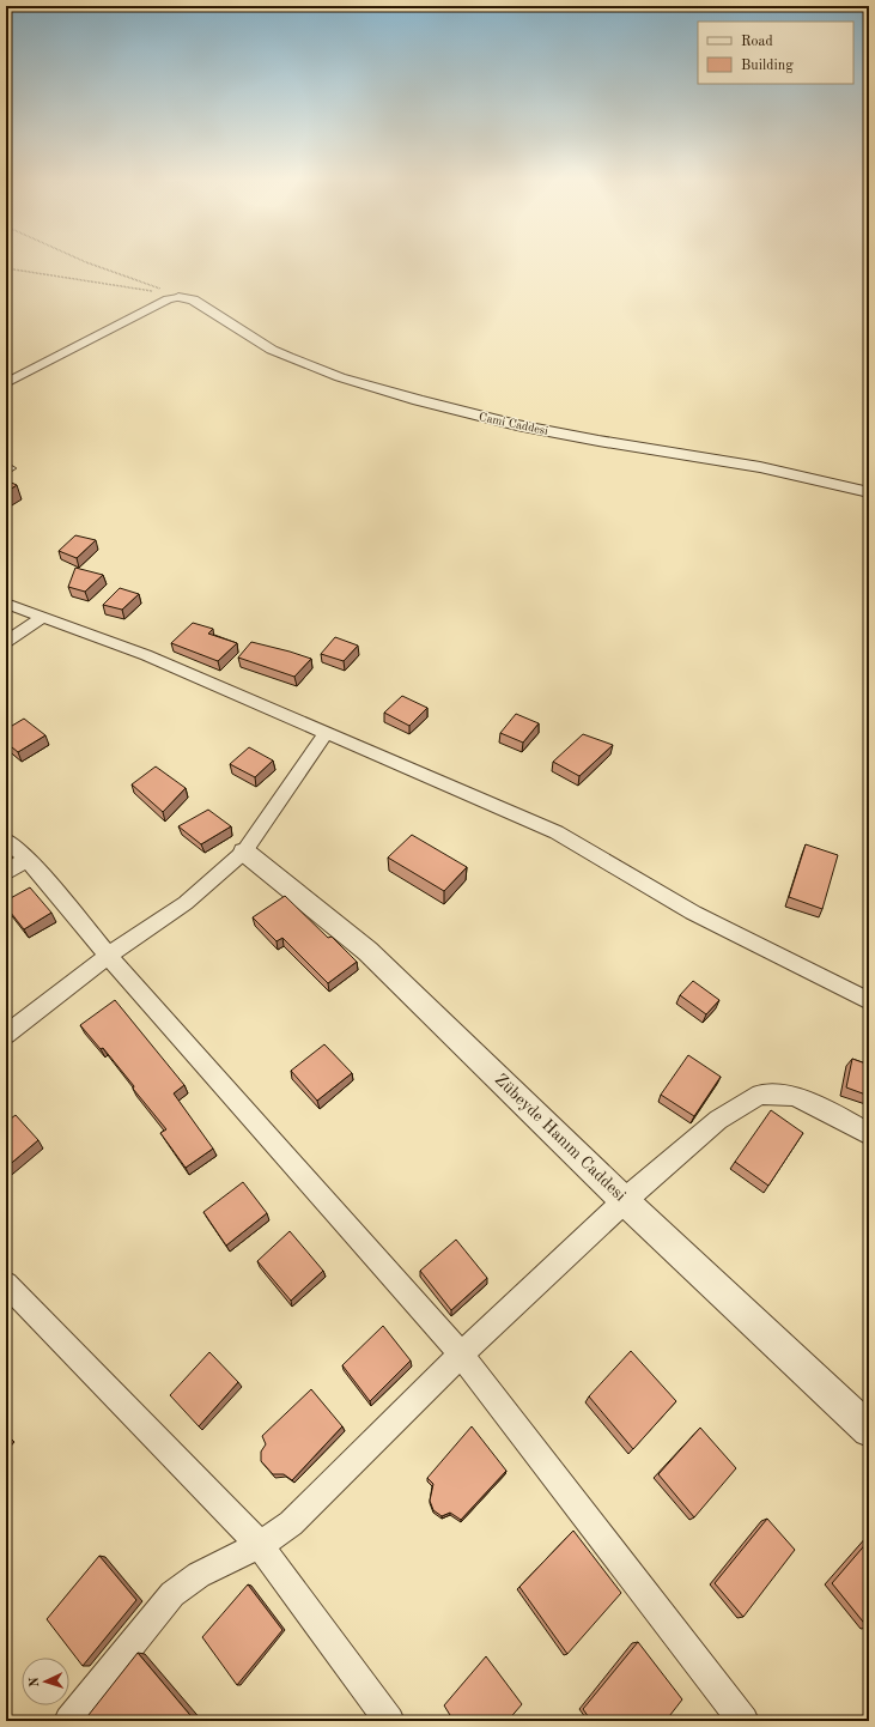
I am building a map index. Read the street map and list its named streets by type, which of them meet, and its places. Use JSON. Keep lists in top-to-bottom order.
{
  "streets": {
    "street": ["Cami Caddesi", "Zübeyde Hanım Caddesi"]
  },
  "legend": ["Road", "Building"],
  "north": "left"
}
